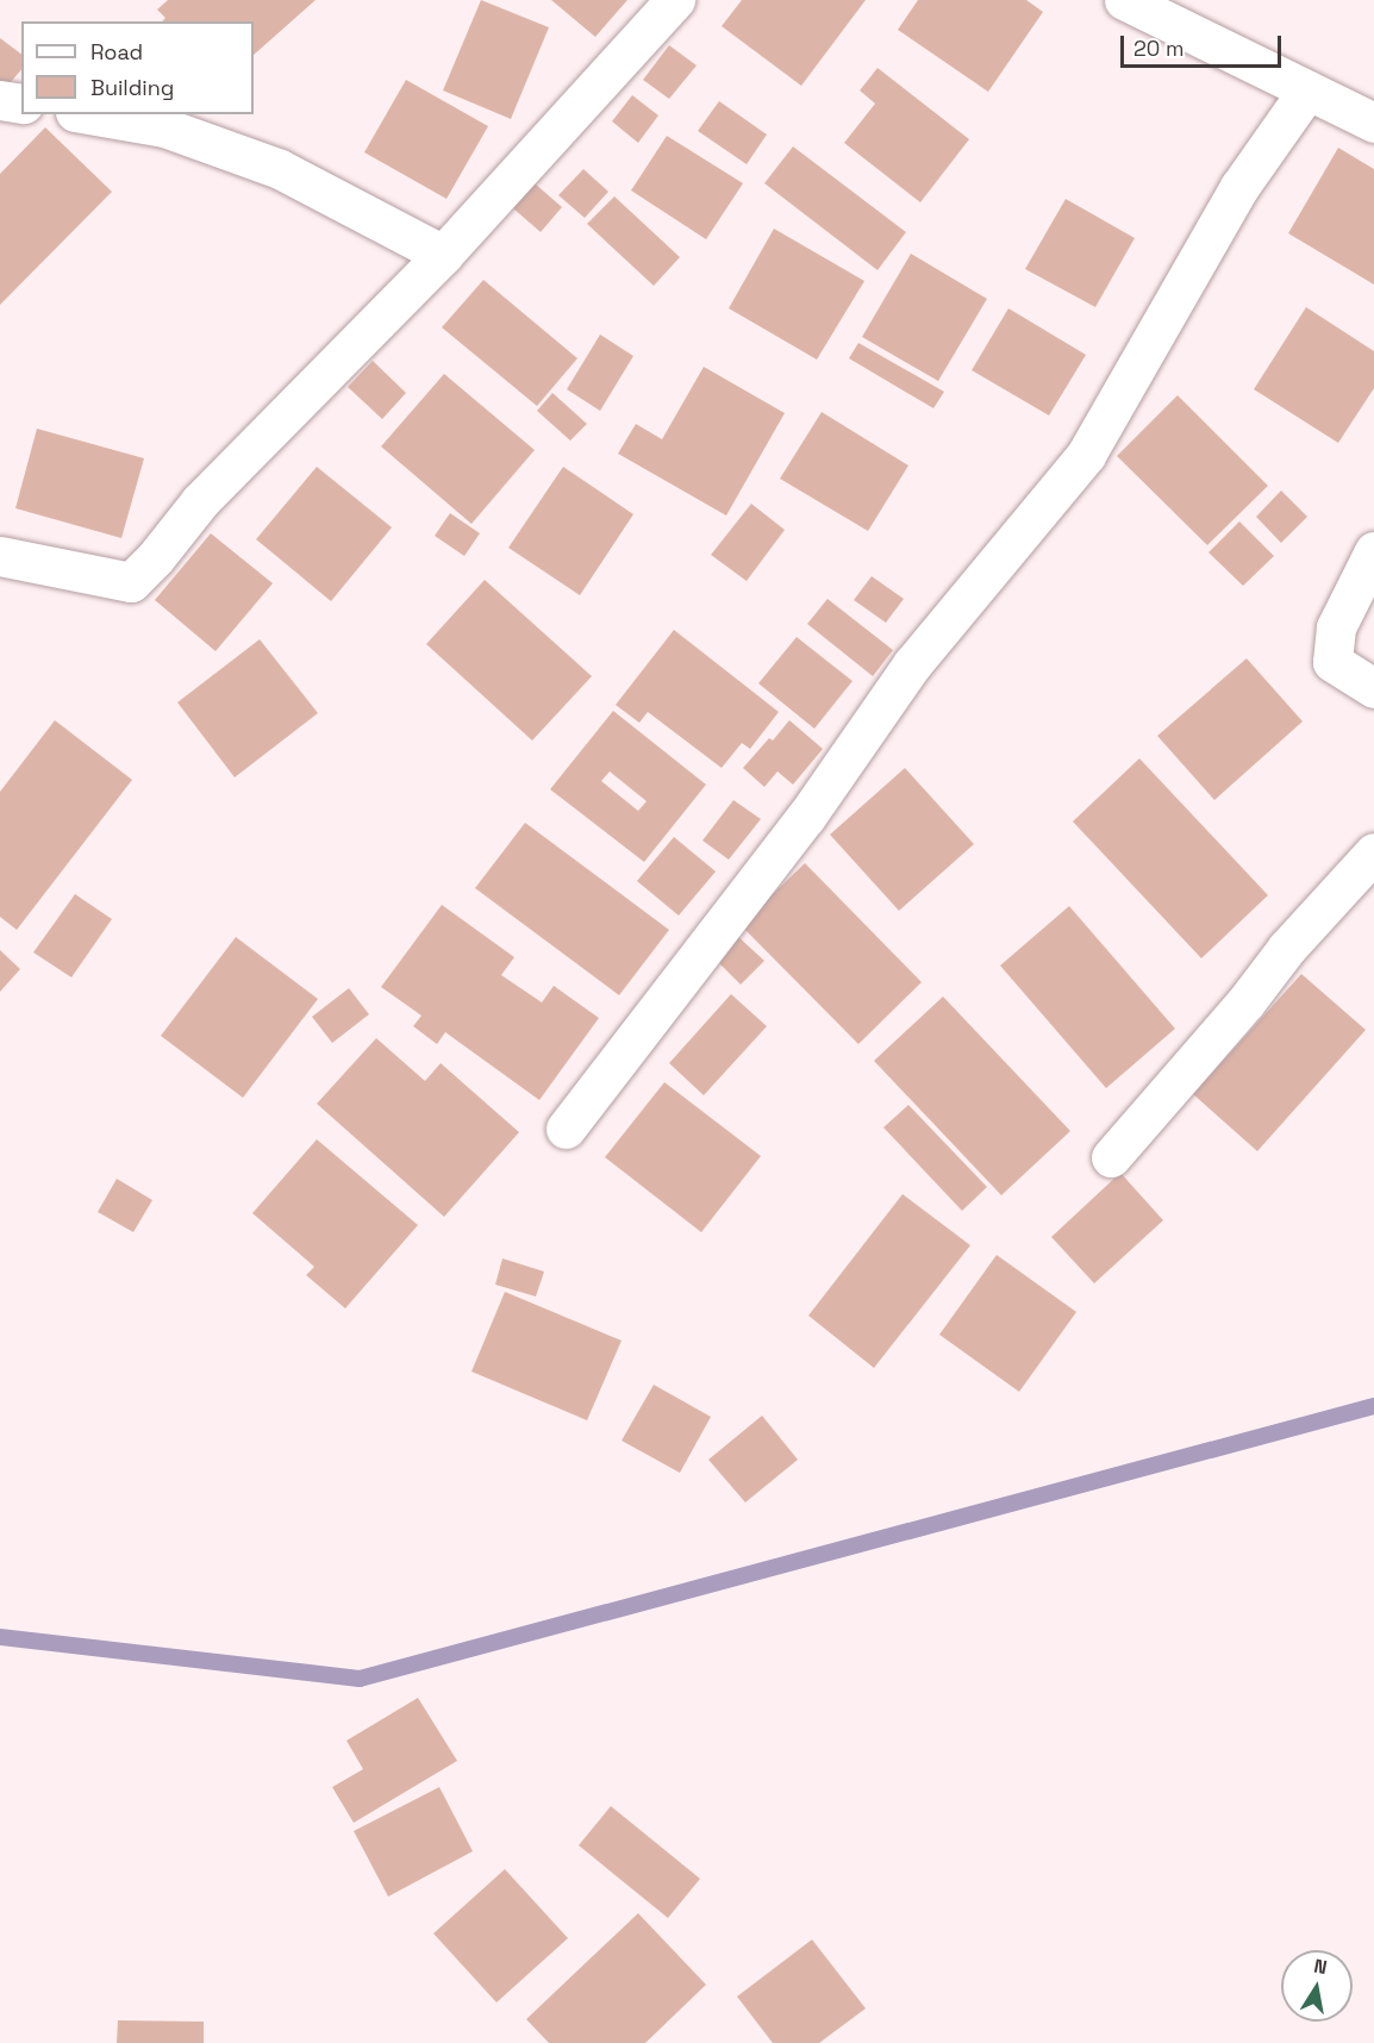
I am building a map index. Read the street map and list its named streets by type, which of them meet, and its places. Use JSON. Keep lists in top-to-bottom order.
{
  "legend": ["Road", "Building"],
  "scale_bar": "20 m",
  "north": "top"
}
